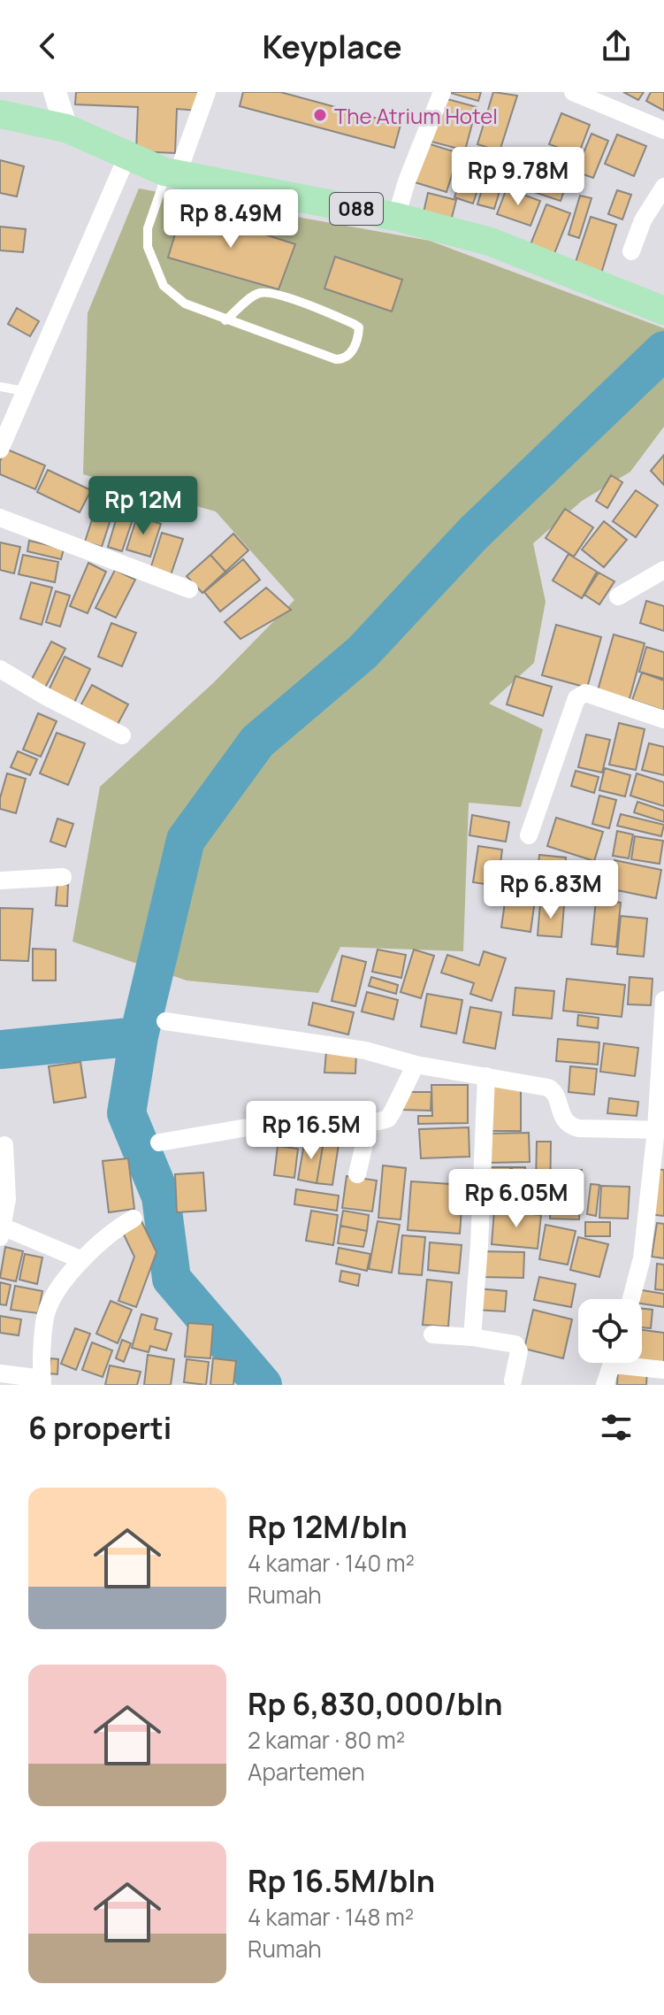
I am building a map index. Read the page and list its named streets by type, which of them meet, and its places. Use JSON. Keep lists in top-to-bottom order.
{
  "streets": {
    "main road": ["088"]
  },
  "places": ["The Atrium Hotel"],
  "page": {
    "header": "Keyplace",
    "price": [
      "Rp 9.78M",
      "Rp 8.49M",
      "Rp 12M",
      "Rp 6.83M",
      "Rp 16.5M",
      "Rp 6.05M"
    ],
    "heading": "6 properti",
    "list": [
      {
        "name": "Rp 12M/bln",
        "note": "4 kamar · 140 m² · Rumah"
      },
      {
        "name": "Rp 6,830,000/bln",
        "note": "2 kamar · 80 m² · Apartemen"
      },
      {
        "name": "Rp 16.5M/bln",
        "note": "4 kamar · 148 m² · Rumah"
      }
    ]
  }
}
